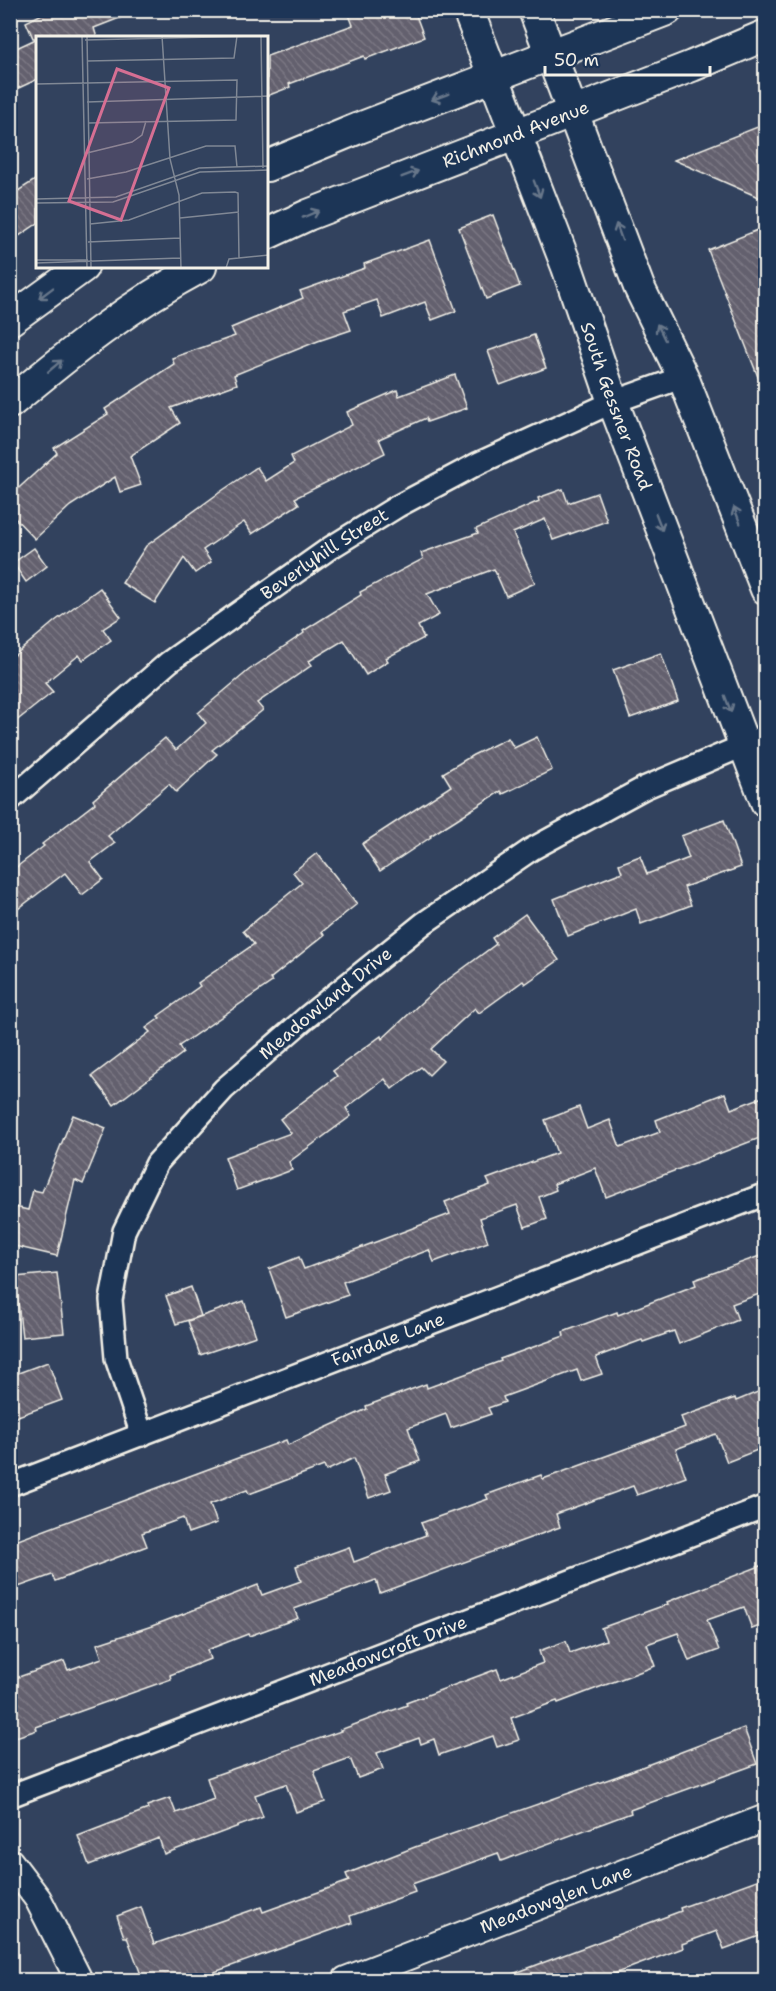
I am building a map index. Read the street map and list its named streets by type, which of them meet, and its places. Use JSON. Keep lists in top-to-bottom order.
{
  "streets": {
    "main road": ["Richmond Avenue", "South Gessner Road"],
    "street": [
      "Beverlyhill Street",
      "Meadowland Drive",
      "Fairdale Lane",
      "Meadowcroft Drive",
      "Meadowglen Lane"
    ]
  },
  "crossings": [
    ["Richmond Avenue", "South Gessner Road"],
    ["South Gessner Road", "Beverlyhill Street"],
    ["South Gessner Road", "Meadowland Drive"],
    ["Meadowland Drive", "Fairdale Lane"]
  ],
  "scale_bar": "50 m"
}
